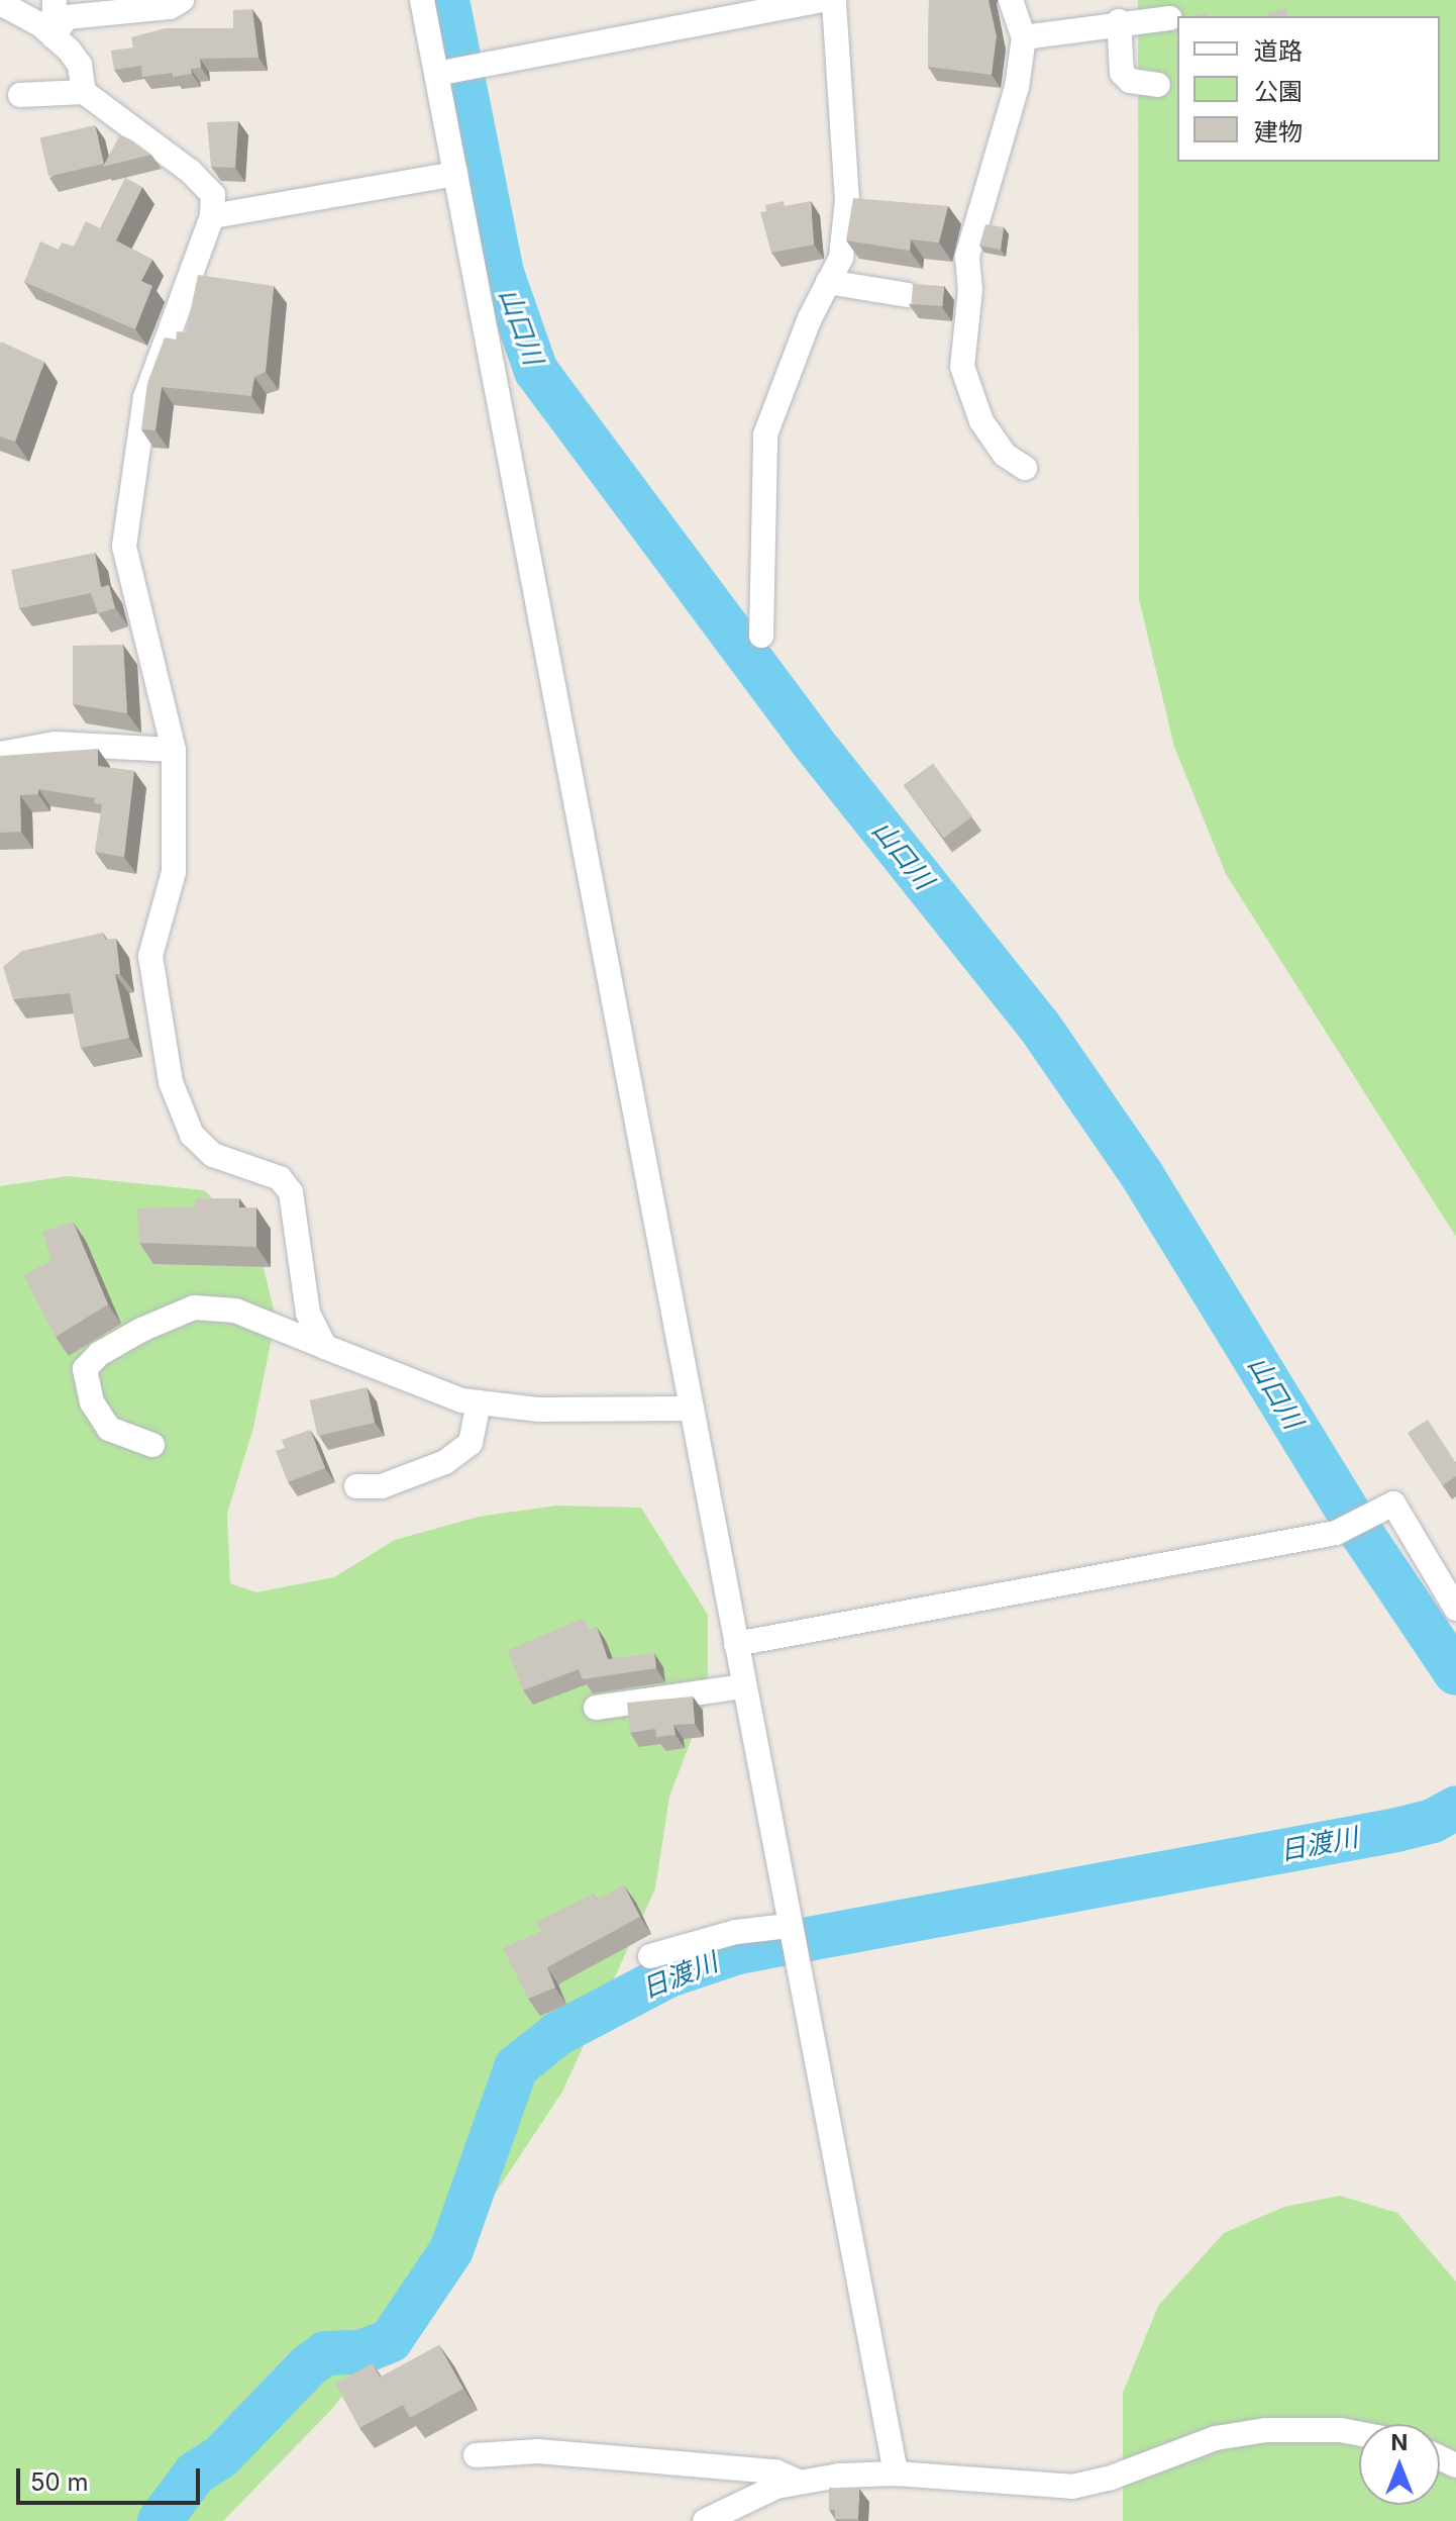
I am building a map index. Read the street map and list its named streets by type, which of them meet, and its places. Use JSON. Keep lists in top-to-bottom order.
{
  "water": ["山口川", "日渡川"],
  "legend": ["道路", "公園", "建物"],
  "scale_bar": "50 m",
  "north": "top"
}
